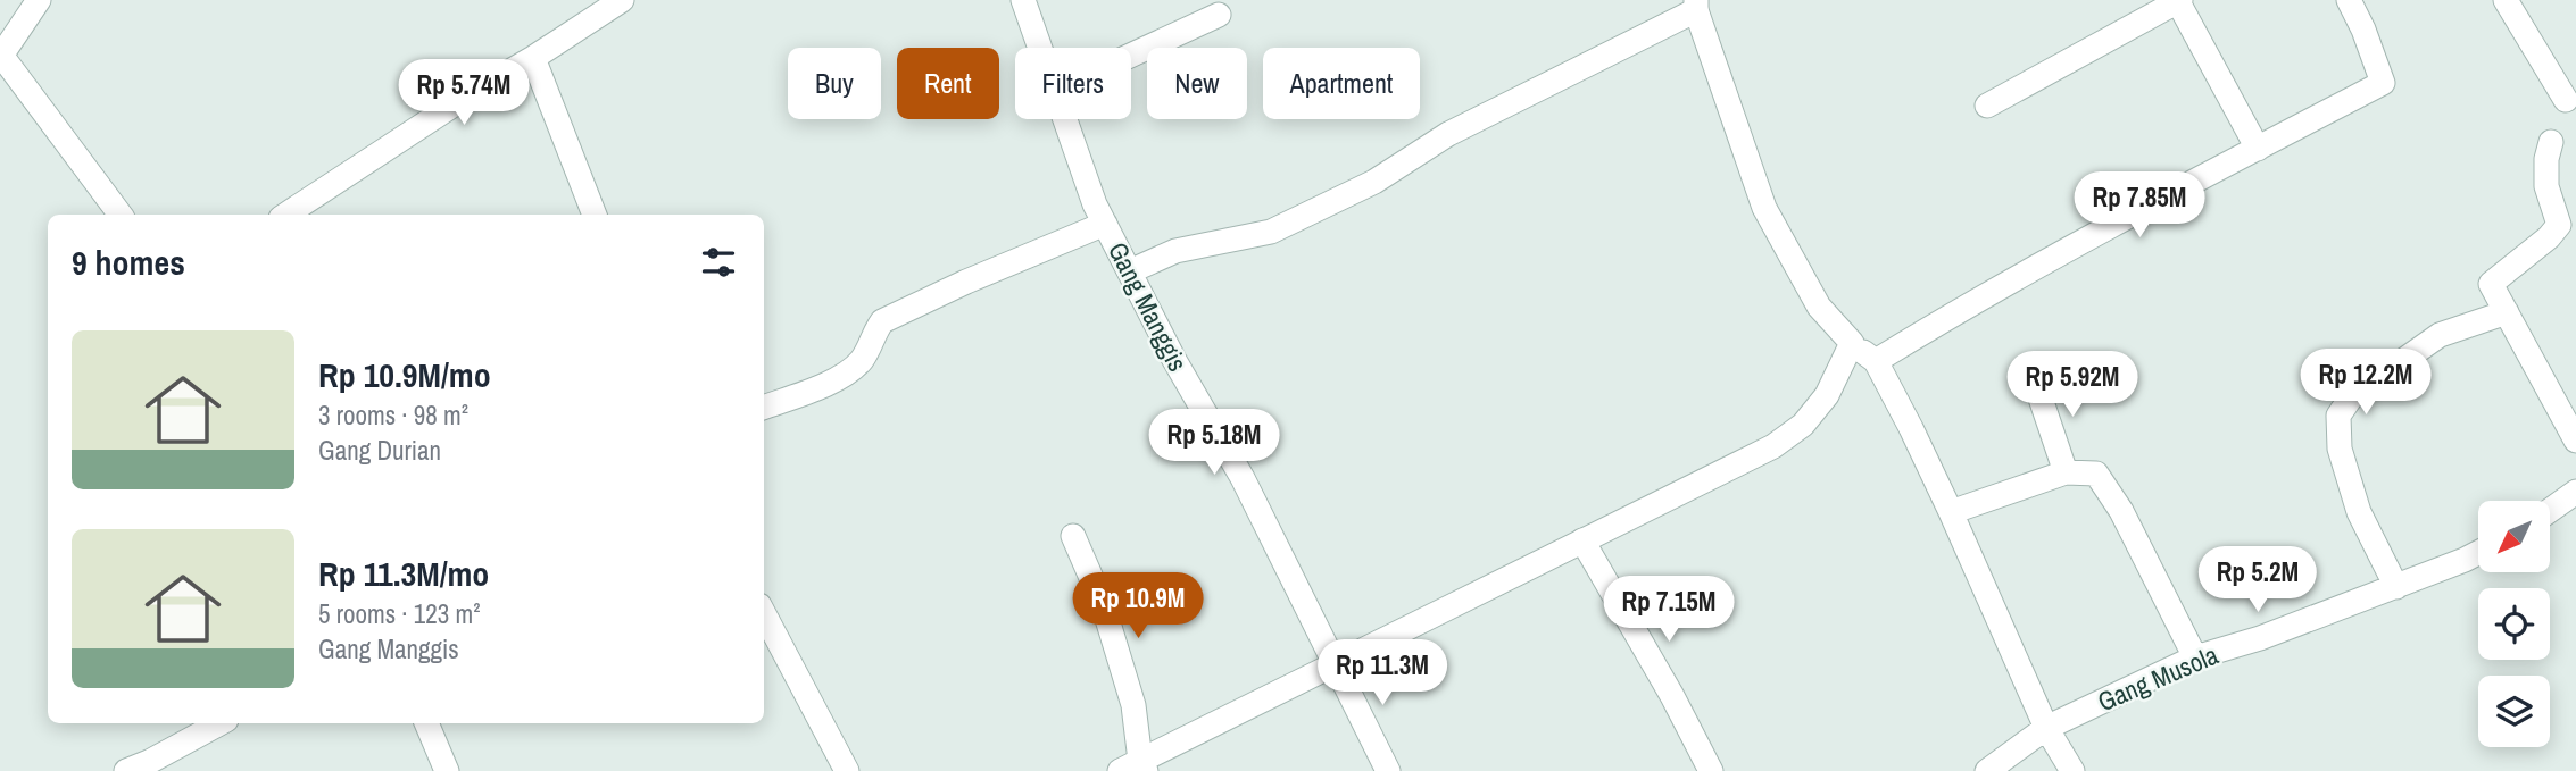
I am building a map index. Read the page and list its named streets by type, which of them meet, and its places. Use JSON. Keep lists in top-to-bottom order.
{
  "streets": {
    "street": ["Gang Manggis", "Gang Musola"]
  },
  "north": "bottom left",
  "page": {
    "chip": [
      "Buy",
      "Rent",
      "Filters",
      "New",
      "Apartment"
    ],
    "price": [
      "Rp 5.74M",
      "Rp 7.85M",
      "Rp 12.2M",
      "Rp 5.92M",
      "Rp 5.18M",
      "Rp 5.2M",
      "Rp 10.9M",
      "Rp 7.15M",
      "Rp 11.3M"
    ],
    "heading": "9 homes",
    "list": [
      {
        "name": "Rp 10.9M/mo",
        "note": "3 rooms · 98 m² · Gang Durian"
      },
      {
        "name": "Rp 11.3M/mo",
        "note": "5 rooms · 123 m² · Gang Manggis"
      }
    ]
  }
}
